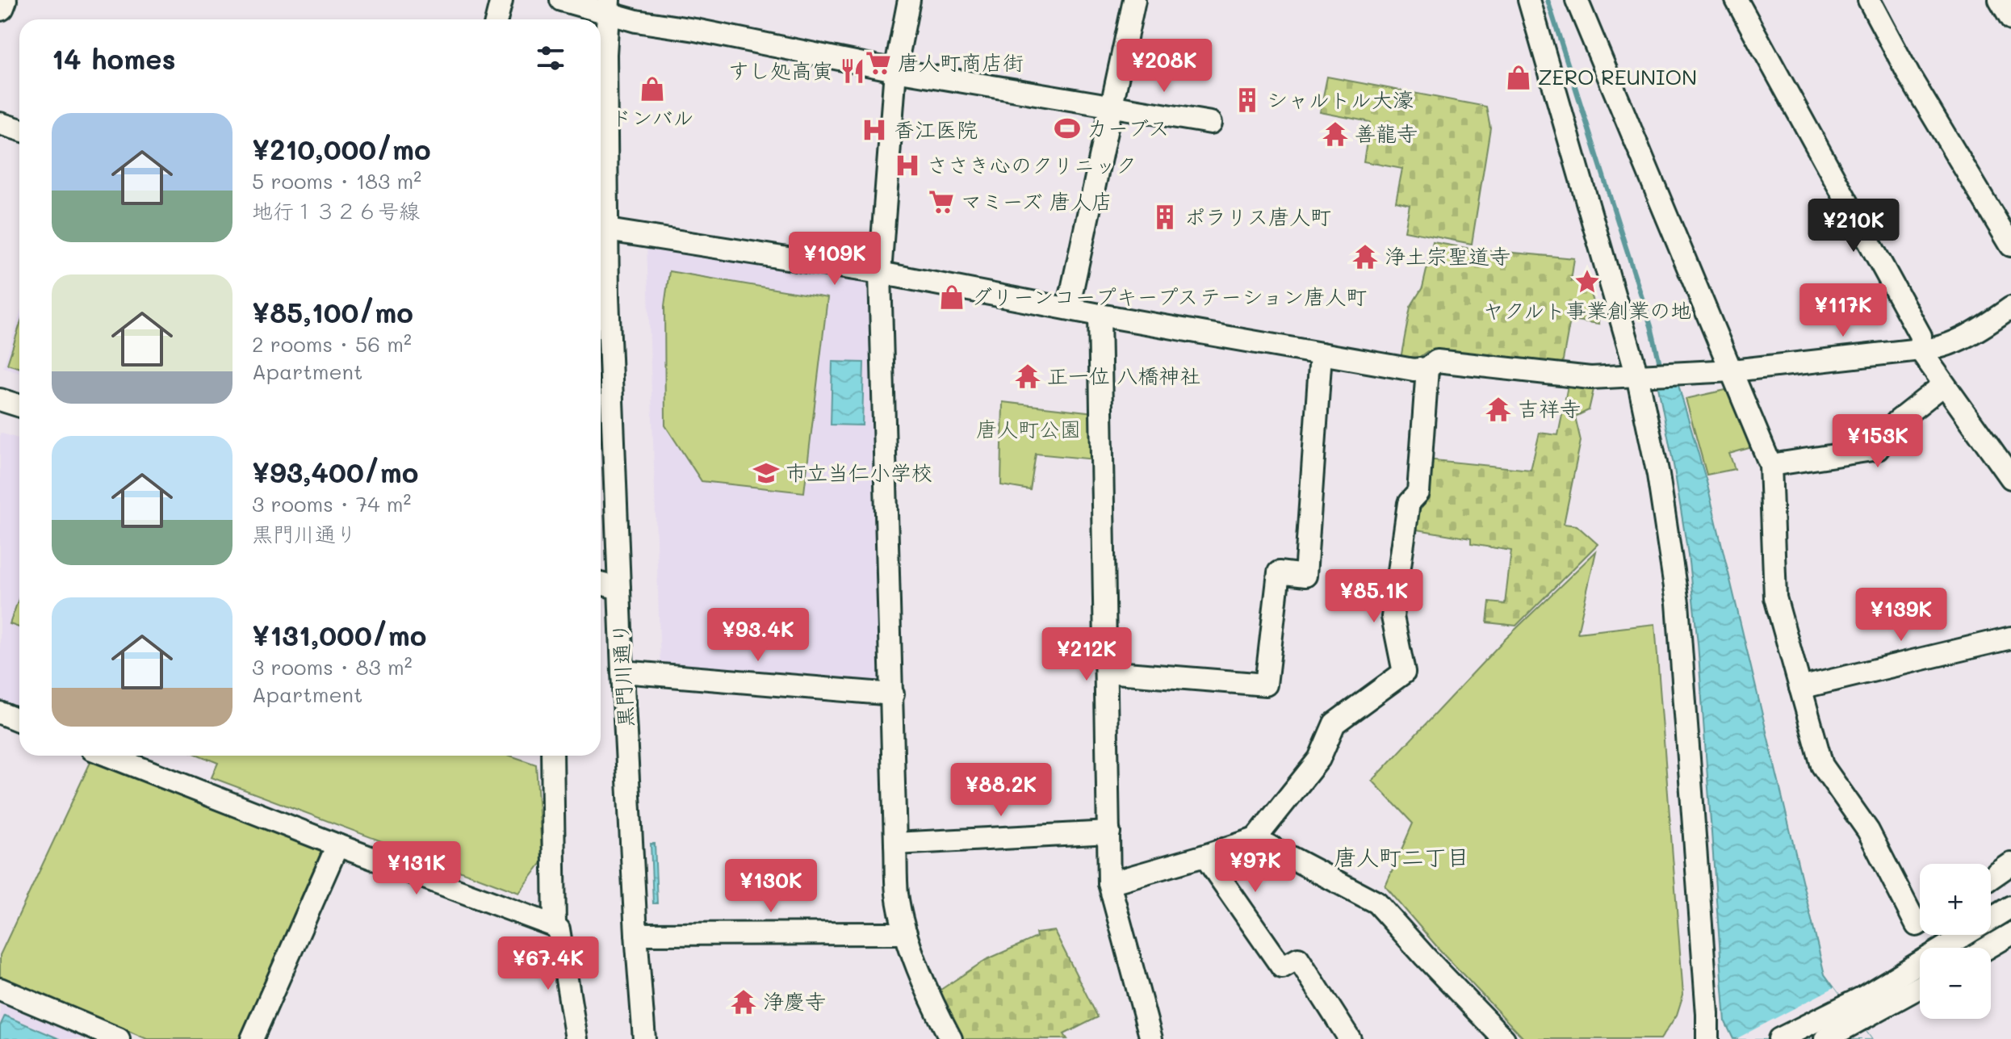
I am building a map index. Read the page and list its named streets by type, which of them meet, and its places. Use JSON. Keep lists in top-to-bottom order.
{
  "streets": {
    "street": ["黒門川通り"]
  },
  "districts": ["唐人町二丁目"],
  "parks": ["唐人町公園"],
  "places": {
    "supermarket": ["唐人町商店街", "マミーズ 唐人店"],
    "restaurant": ["すし処高寅"],
    "shop": ["ZERO REUNION", "ドンバル", "グリーンコープキープステーション唐人町"],
    "building": ["シャルトル大濠", "ポラリス唐人町"],
    "sports": ["カーブス"],
    "hospital": ["香江医院", "ささき心のクリニック"],
    "temple": [
      "善龍寺",
      "浄土宗聖道寺",
      "正一位 八橋神社",
      "吉祥寺",
      "浄慶寺"
    ],
    "place": ["ヤクルト事業創業の地"],
    "school or university": ["市立当仁小学校"]
  },
  "page": {
    "heading": "14 homes",
    "price": [
      "¥208K",
      "¥210K",
      "¥109K",
      "¥117K",
      "¥153K",
      "¥85.1K",
      "¥139K",
      "¥93.4K",
      "¥212K",
      "¥88.2K",
      "¥97K",
      "¥131K",
      "¥130K",
      "¥67.4K"
    ],
    "list": [
      {
        "name": "¥210,000/mo",
        "note": "5 rooms · 183 m² · 地行１３２６号線"
      },
      {
        "name": "¥85,100/mo",
        "note": "2 rooms · 56 m² · Apartment"
      },
      {
        "name": "¥93,400/mo",
        "note": "3 rooms · 74 m² · 黒門川通り"
      },
      {
        "name": "¥131,000/mo",
        "note": "3 rooms · 83 m² · Apartment"
      }
    ],
    "map_buttons": ["+", "−"]
  }
}
